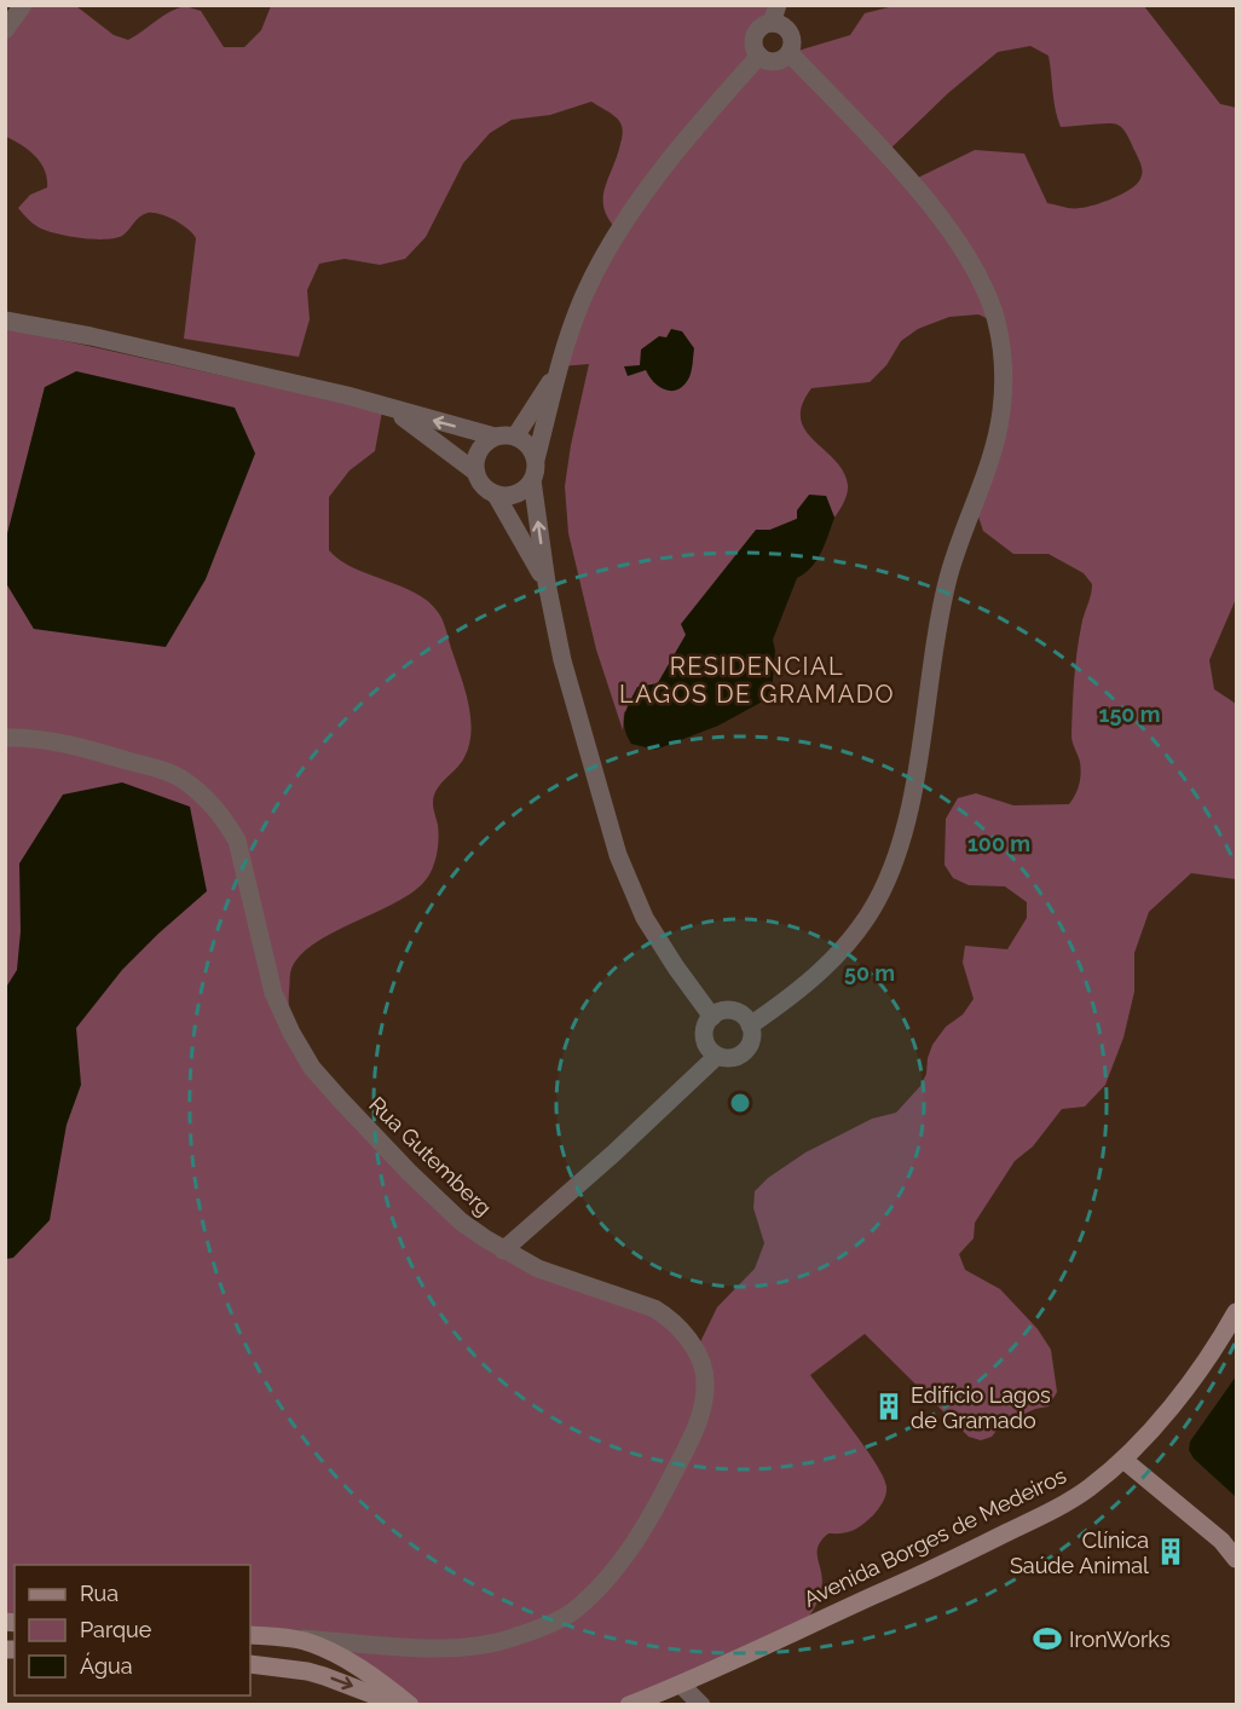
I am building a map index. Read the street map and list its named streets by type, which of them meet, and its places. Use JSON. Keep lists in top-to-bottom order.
{
  "streets": {
    "main road": ["Avenida Borges de Medeiros"],
    "street": ["Rua Gutemberg"]
  },
  "districts": ["RESIDENCIAL LAGOS DE GRAMADO"],
  "places": {
    "building": ["Edifício Lagos de Gramado", "Clínica Saúde Animal"],
    "sports": ["IronWorks"]
  },
  "legend": ["Rua", "Parque", "Água"],
  "rings": ["150 m", "100 m", "50 m"]
}
